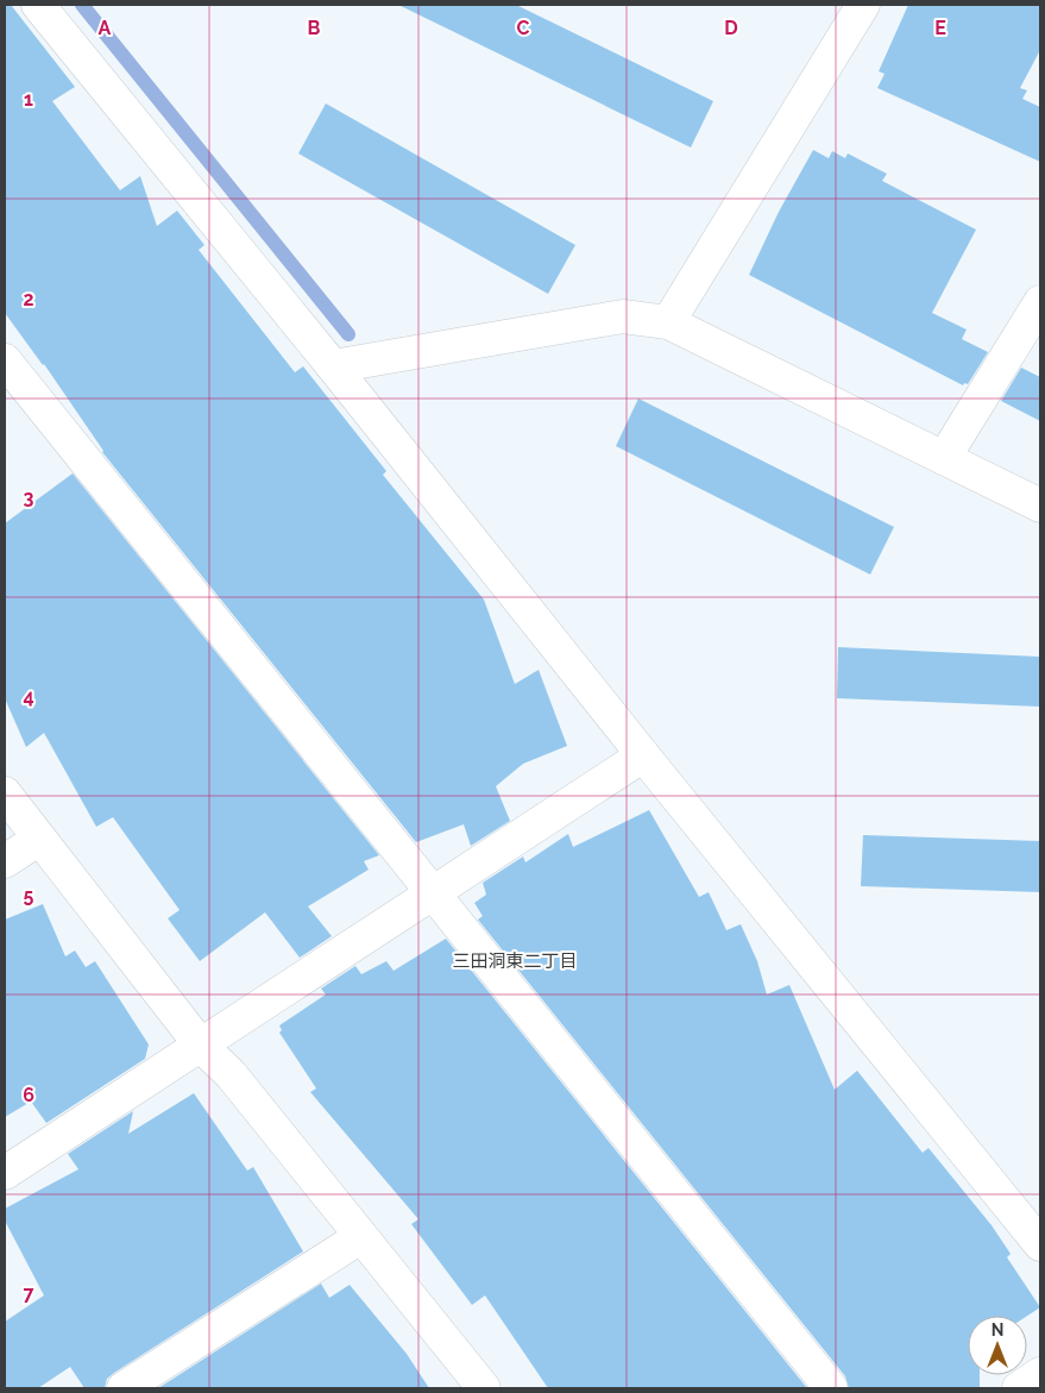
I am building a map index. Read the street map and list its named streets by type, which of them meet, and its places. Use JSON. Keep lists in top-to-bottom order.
{
  "districts": ["三田洞東二丁目"],
  "north": "top",
  "grid": {
    "columns": [
      "A",
      "B",
      "C",
      "D",
      "E"
    ],
    "rows": [
      "1",
      "2",
      "3",
      "4",
      "5",
      "6",
      "7"
    ]
  }
}
